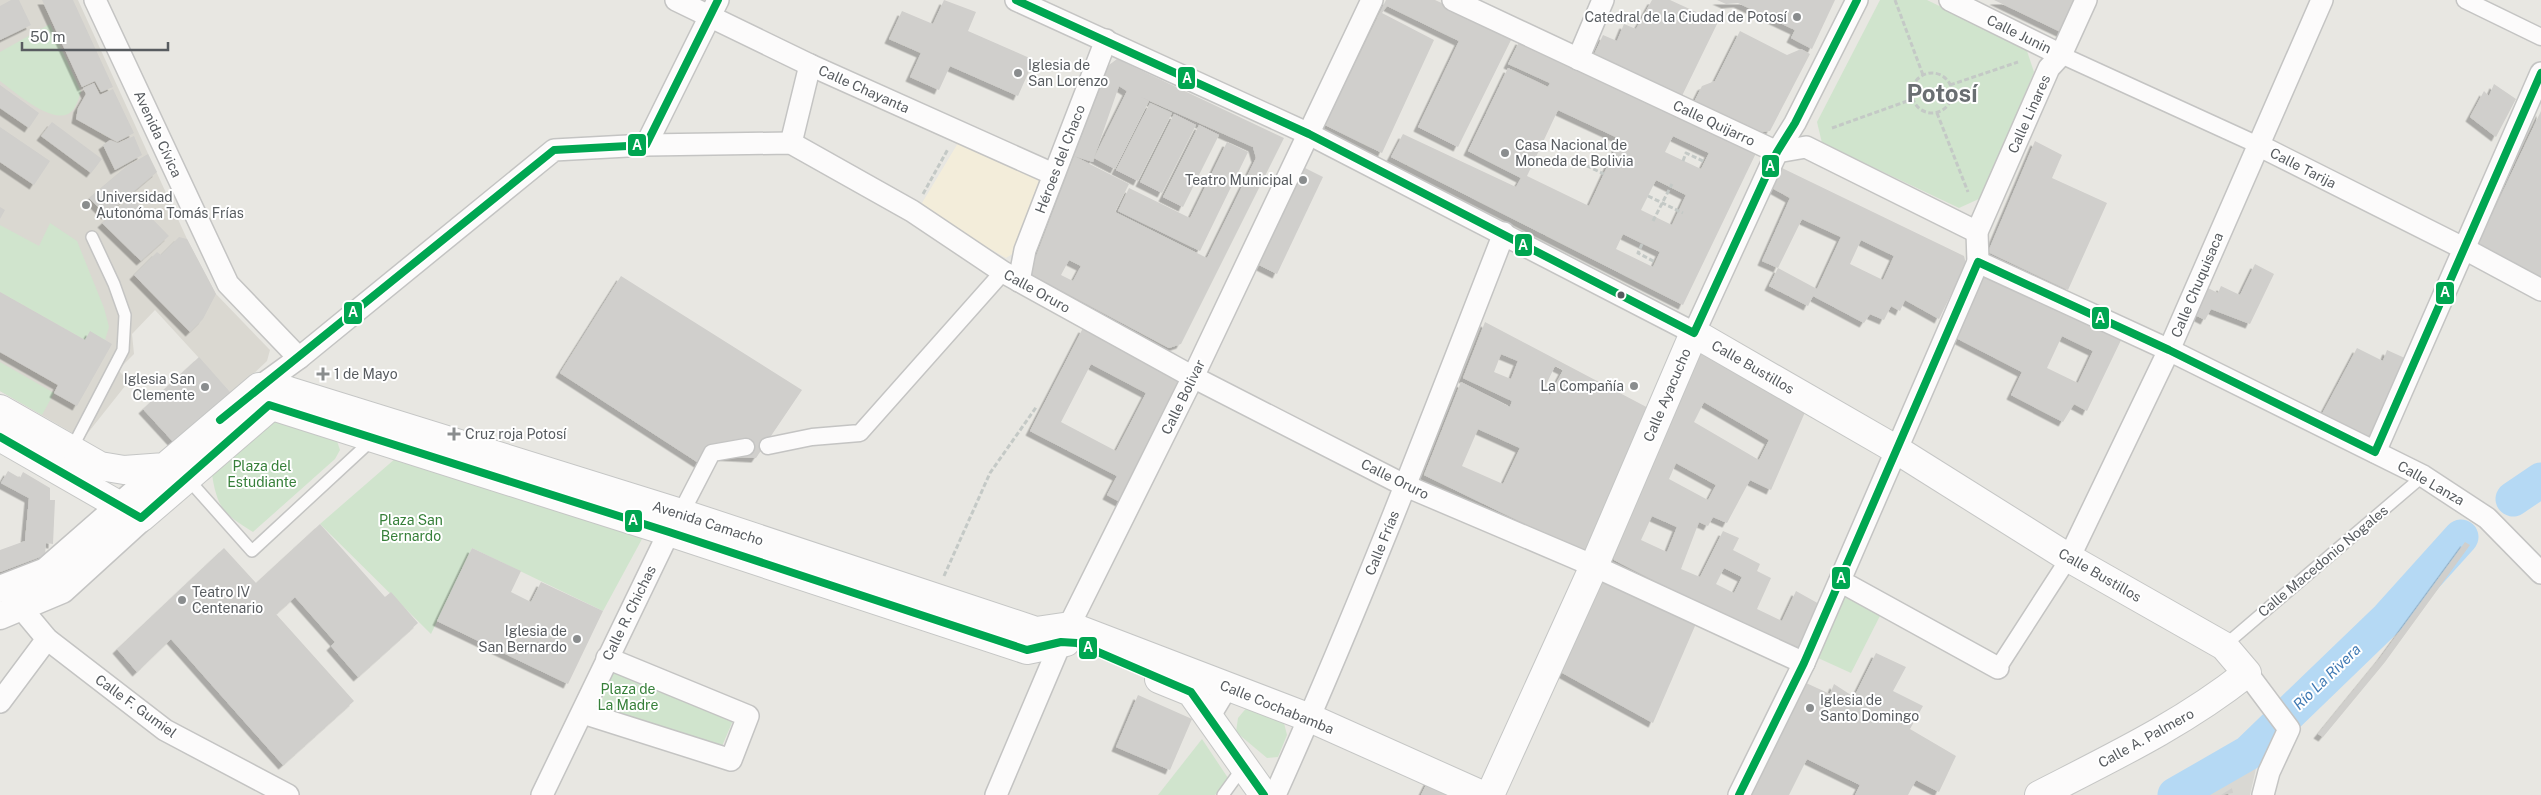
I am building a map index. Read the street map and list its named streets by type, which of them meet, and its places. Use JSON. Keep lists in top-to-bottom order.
{
  "streets": {
    "main road": [
      "Calle Bustillos",
      "Calle Ayacucho",
      "Avenida Camacho",
      "Calle Cochabamba",
      "Calle A. Palmero"
    ],
    "street": [
      "Calle Junin",
      "Calle Chayanta",
      "Calle Linares",
      "Calle Quijarro",
      "Avenida Cívica",
      "Héroes del Chaco",
      "Calle Tarija",
      "Calle Chuquisaca",
      "Calle Oruro",
      "Calle Bolivar",
      "Calle Lanza",
      "Calle Frías",
      "Calle R. Chichas",
      "Calle F. Gumiel"
    ],
    "lane": ["Calle Macedonio Nogales"]
  },
  "crossings": [
    ["Calle Junin", "Calle Linares"],
    ["Calle Junin", "Calle Tarija"],
    ["Calle Chayanta", "Héroes del Chaco"],
    ["Calle Linares", "Calle Tarija"],
    ["Calle Quijarro", "Calle Ayacucho"],
    ["Héroes del Chaco", "Calle Oruro"],
    ["Héroes del Chaco", "Calle Bustillos"],
    ["Calle Tarija", "Calle Chuquisaca"],
    ["Calle Chuquisaca", "Calle Bustillos"],
    ["Calle Chuquisaca", "Calle Lanza"],
    ["Calle Oruro", "Calle Ayacucho"],
    ["Calle Oruro", "Calle Bolivar"],
    ["Calle Oruro", "Calle Frías"],
    ["Calle Bustillos", "Calle Ayacucho"],
    ["Calle Bustillos", "Calle Bolivar"],
    ["Calle Bustillos", "Calle Frías"],
    ["Calle Bustillos", "Calle Macedonio Nogales"],
    ["Calle Bustillos", "Calle A. Palmero"],
    ["Calle Bolivar", "Avenida Camacho"],
    ["Calle Bolivar", "Calle Cochabamba"],
    ["Calle Lanza", "Calle Macedonio Nogales"],
    ["Avenida Camacho", "Calle R. Chichas"],
    ["Avenida Camacho", "Calle Cochabamba"],
    ["Calle Frías", "Calle Cochabamba"]
  ],
  "districts": ["Potosí"],
  "water": ["Río La Rivera"],
  "parks": ["Plaza del Estudiante", "Plaza San Bernardo", "Plaza de La Madre"],
  "places": {
    "other": [
      "Catedral de la Ciudad de Potosí",
      "Iglesia de San Lorenzo",
      "Casa Nacional de Moneda de Bolivia",
      "Teatro Municipal",
      "Universidad Autonóma Tomás Frías",
      "La Compañía",
      "Iglesia San Clemente",
      "Teatro IV Centenario",
      "Iglesia de San Bernardo",
      "Iglesia de Santo Domingo"
    ],
    "health": ["1 de Mayo", "Cruz roja Potosí"]
  },
  "lines": ["transit line A"],
  "scale_bar": "50 m"
}
